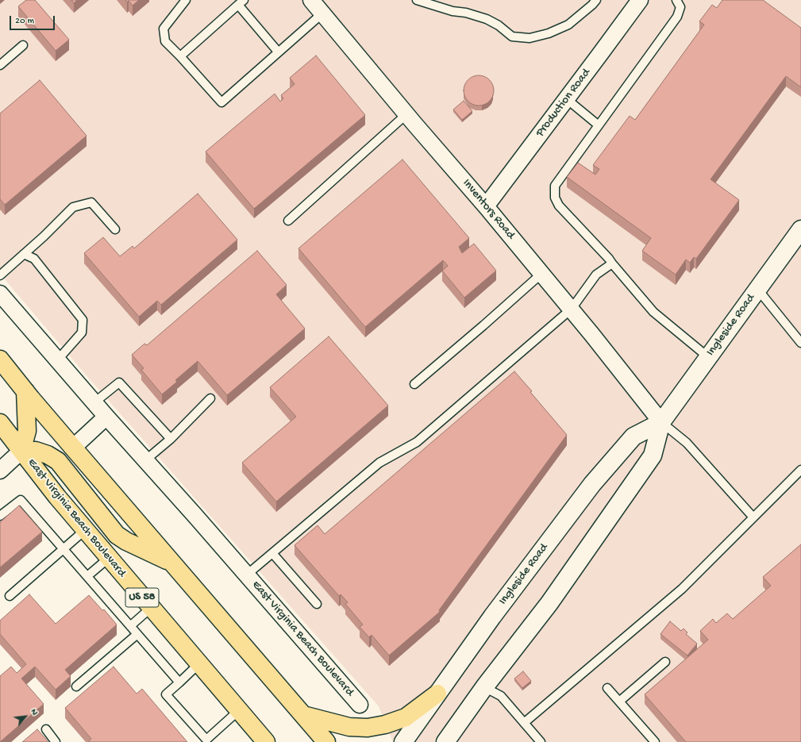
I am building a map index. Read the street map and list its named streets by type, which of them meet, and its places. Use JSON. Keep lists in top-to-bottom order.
{
  "streets": {
    "main road": ["East Virginia Beach Boulevard", "US 58"],
    "street": ["Production Road", "Inventors Road", "Ingleside Road"]
  },
  "crossings": [
    ["Production Road", "Inventors Road"],
    ["Inventors Road", "Ingleside Road"]
  ],
  "scale_bar": "20 m",
  "north": "top right"
}
